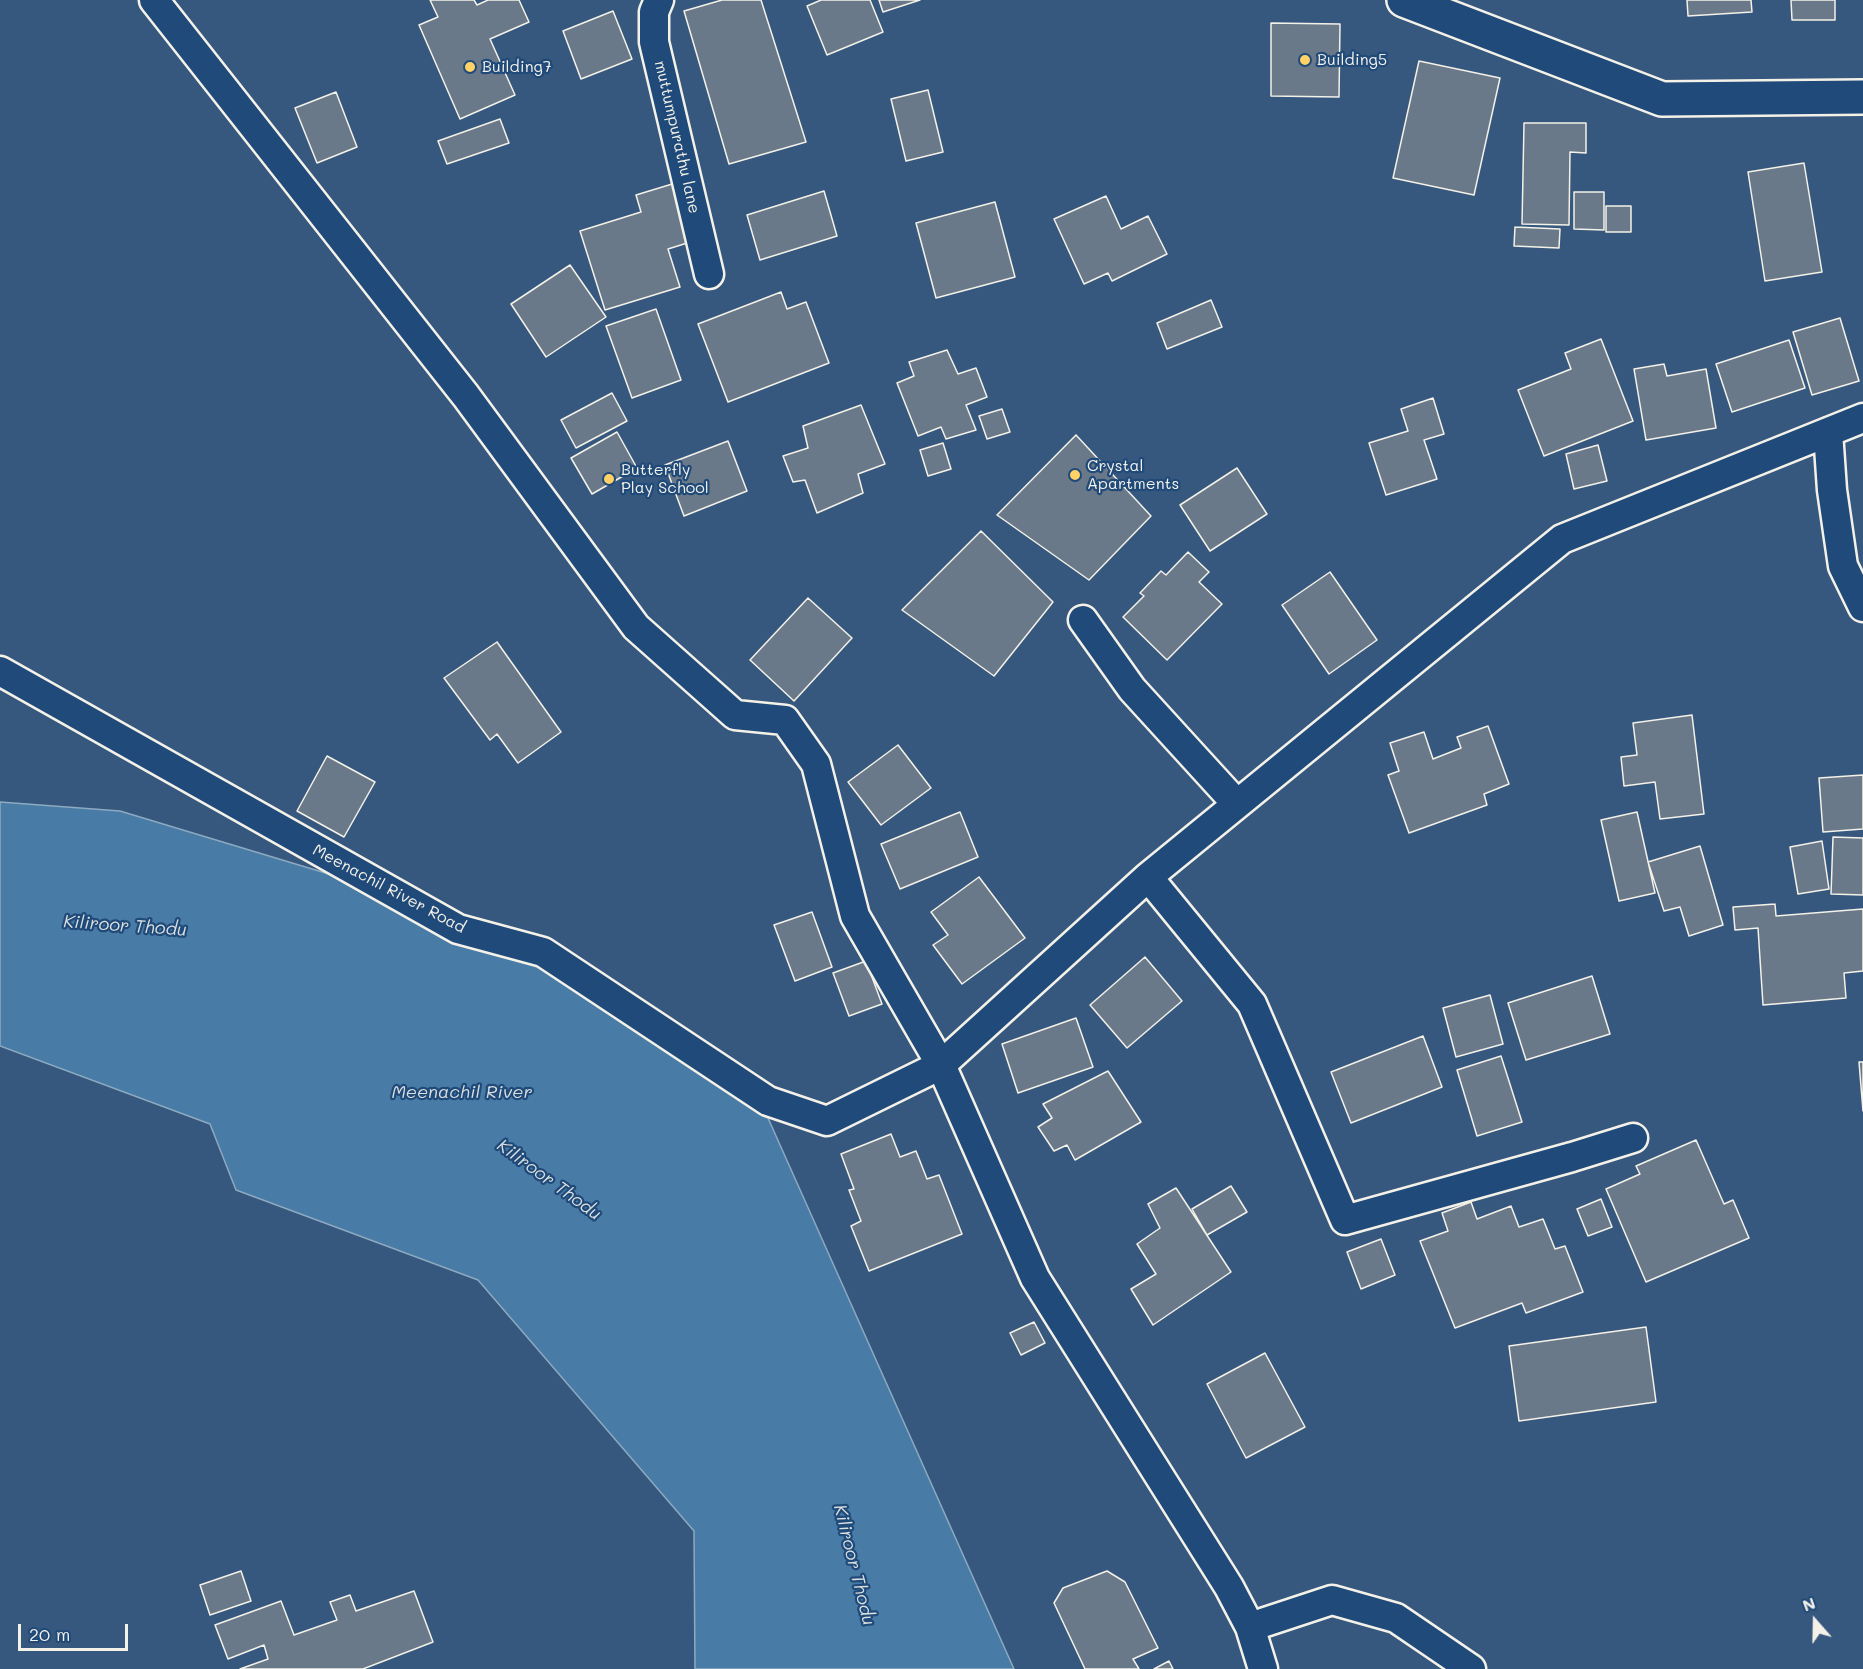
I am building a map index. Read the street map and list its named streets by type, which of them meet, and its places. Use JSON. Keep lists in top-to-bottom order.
{
  "streets": {
    "street": ["muttumpurathu lane", "Meenachil River Road"]
  },
  "water": ["Kiliroor Thodu", "Meenachil River"],
  "places": [
    "Building5",
    "Building7",
    "Crystal Apartments",
    "Butterfly Play School"
  ],
  "scale_bar": "20 m",
  "north": "top"
}
